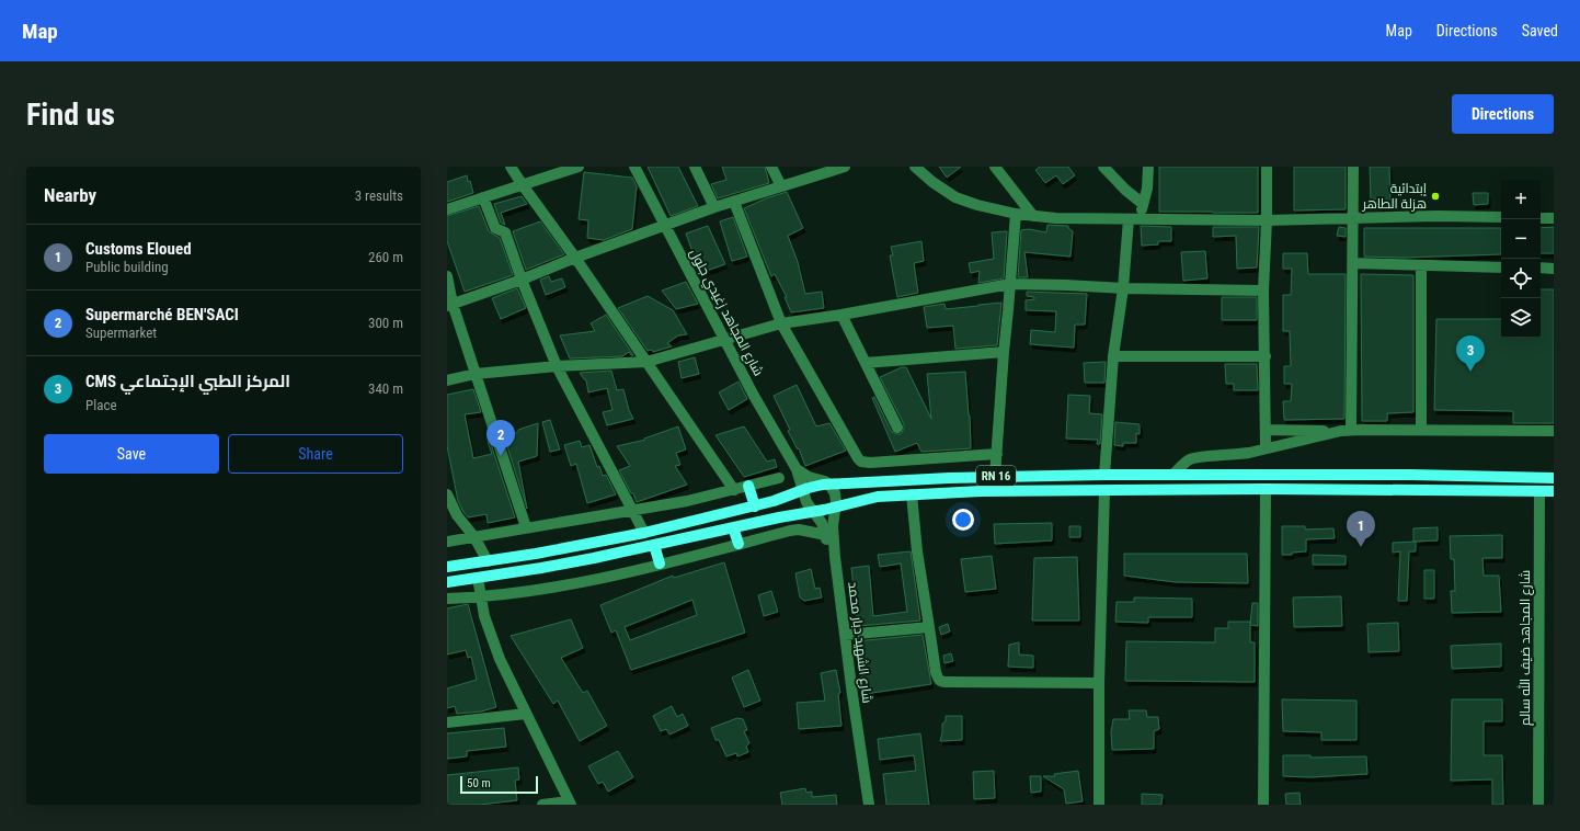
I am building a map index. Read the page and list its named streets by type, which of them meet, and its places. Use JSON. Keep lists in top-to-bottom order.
{
  "streets": {
    "main road": ["RN 16"],
    "street": ["شارع المجاهد زغيدي جلول", "شارع الشهيد دبار محمد", "شارع المجاهد ضيف الله سالم"]
  },
  "crossings": [
    ["شارع المجاهد زغيدي جلول", "RN 16"],
    ["شارع المجاهد زغيدي جلول", "شارع الشهيد دبار محمد"],
    ["RN 16", "شارع الشهيد دبار محمد"],
    ["RN 16", "شارع المجاهد ضيف الله سالم"]
  ],
  "places": ["إبتدائية هزلة الطاهر"],
  "scale_bar": "50 m",
  "page": {
    "header": "Map",
    "nav": ["Map", "Directions", "Saved"],
    "buttons": [
      "Directions",
      ["Save", "Share"]
    ],
    "title": "Find us",
    "heading": ["Nearby", "3 results"],
    "map_buttons": ["+", "−"],
    "list": [
      {
        "mark": "1",
        "name": "Customs Eloued",
        "note": "Public building",
        "value": "260 m"
      },
      {
        "mark": "2",
        "name": "Supermarché BEN'SACI",
        "note": "Supermarket",
        "value": "300 m"
      },
      {
        "mark": "3",
        "name": "CMS المركز الطبي الإجتماعي",
        "note": "Place",
        "value": "340 m"
      }
    ],
    "pins": ["3", "2", "1"],
    "scale": "50 m"
  }
}
